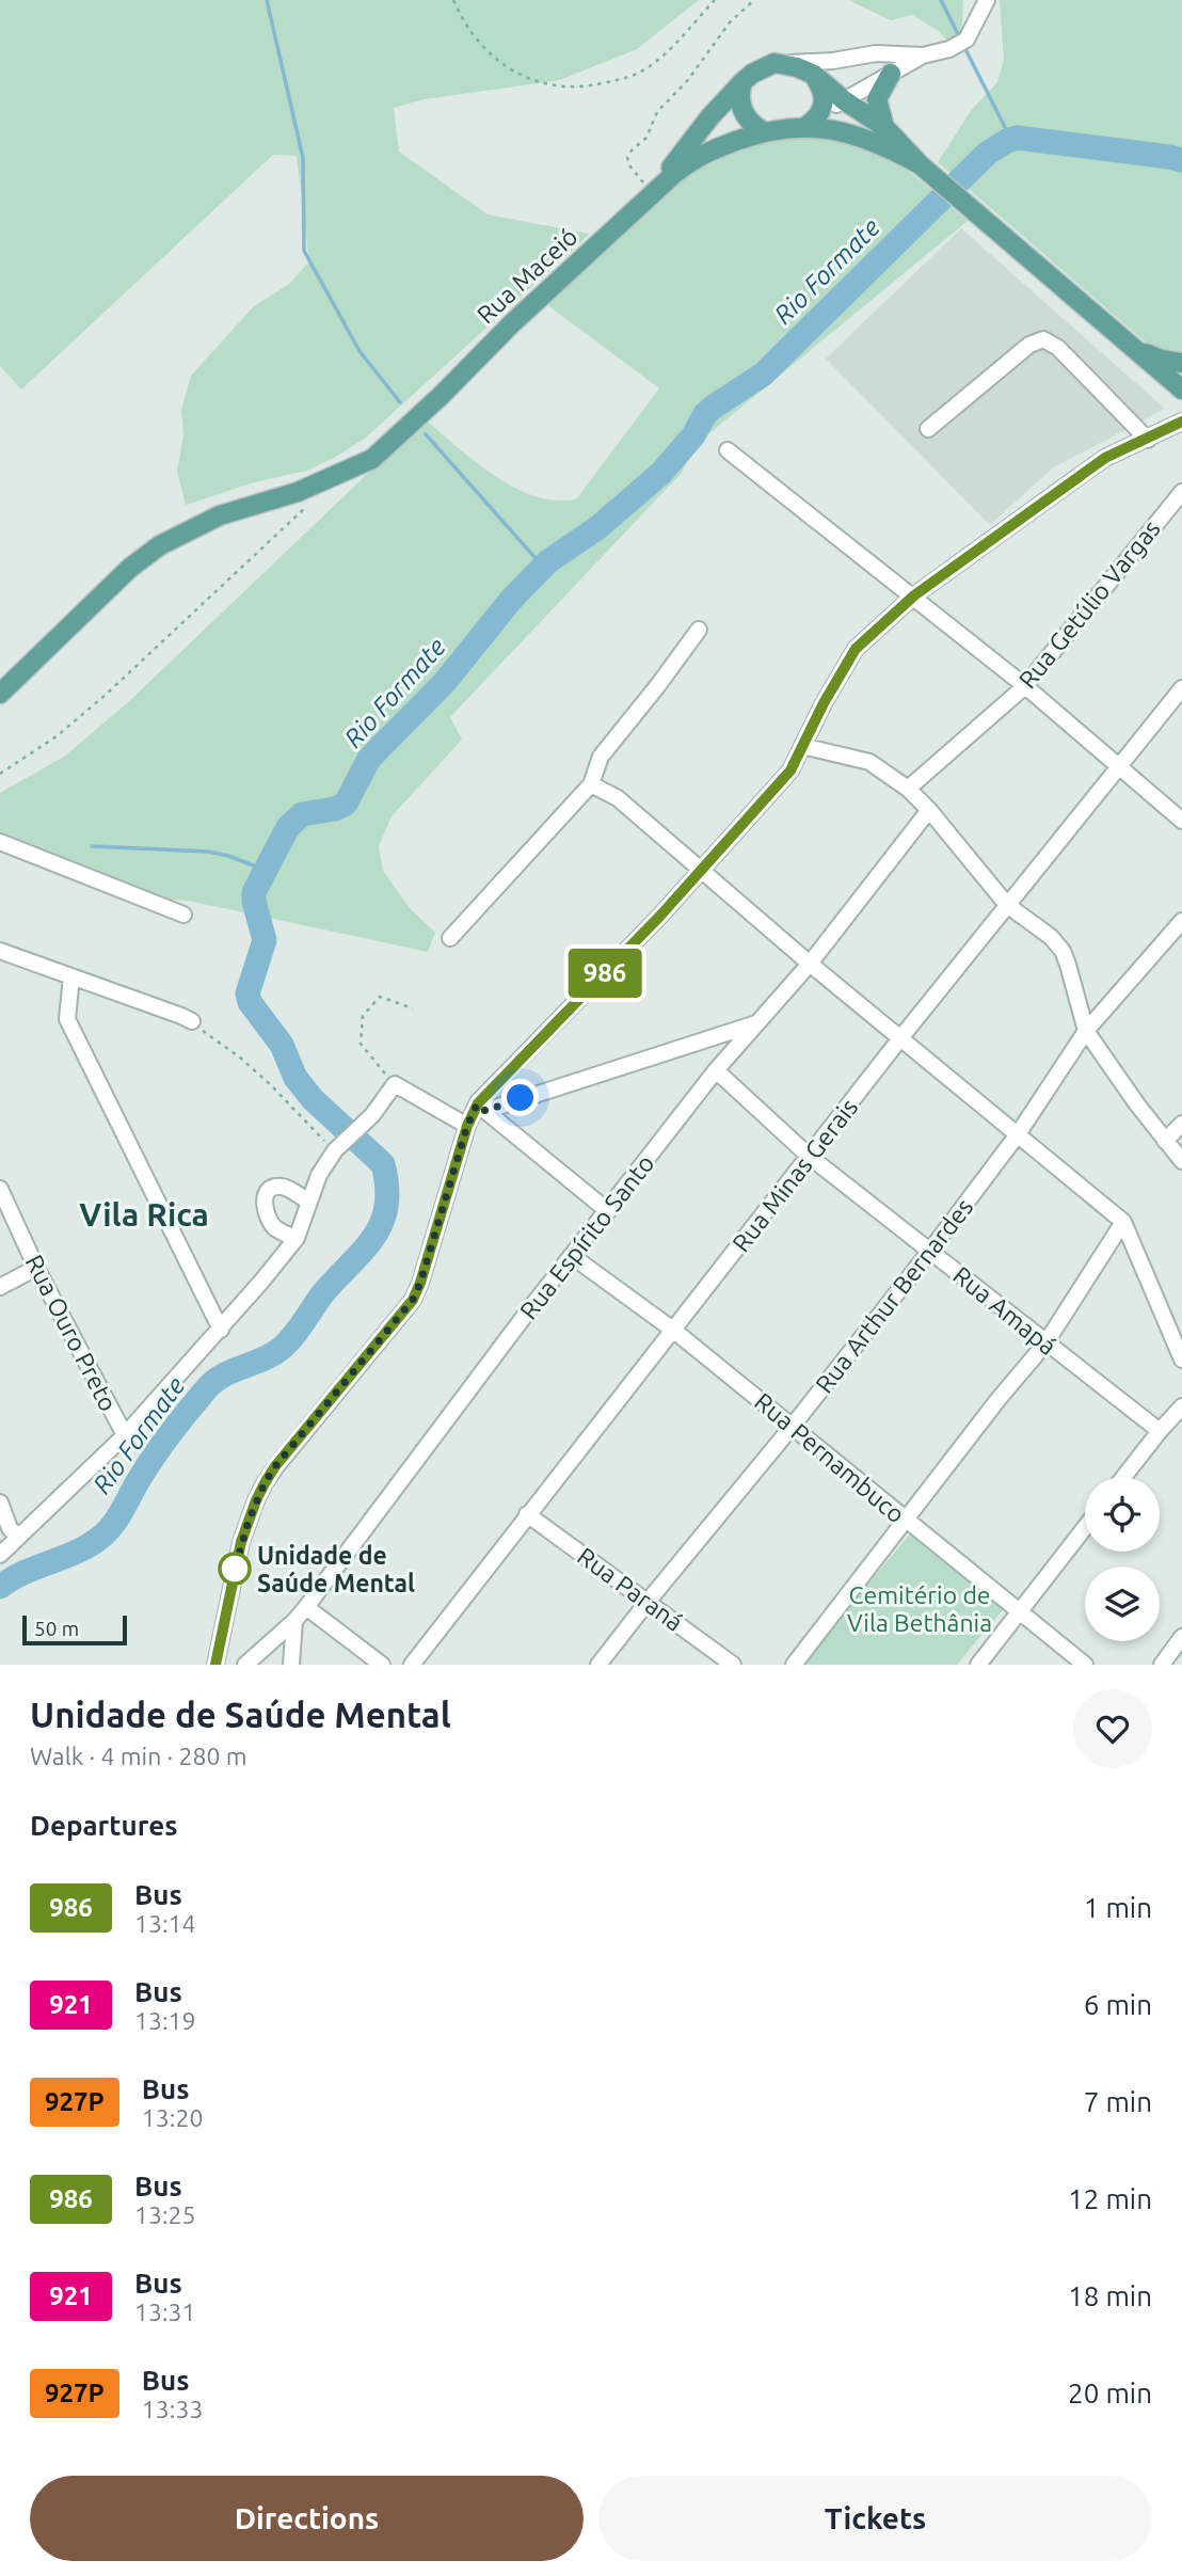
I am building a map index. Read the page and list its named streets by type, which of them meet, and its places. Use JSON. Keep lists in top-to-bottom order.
{
  "streets": {
    "main road": ["Rua Maceió"],
    "street": [
      "Rua Getúlio Vargas",
      "Rua Minas Gerais",
      "Rua Espírito Santo",
      "Rua Arthur Bernardes",
      "Rua Amapá",
      "Rua Ouro Preto",
      "Rua Pernambuco",
      "Rua Paraná"
    ]
  },
  "crossings": [
    ["Rua Minas Gerais", "Rua Amapá"],
    ["Rua Minas Gerais", "Rua Pernambuco"],
    ["Rua Minas Gerais", "Rua Paraná"],
    ["Rua Espírito Santo", "Rua Amapá"],
    ["Rua Espírito Santo", "Rua Pernambuco"],
    ["Rua Arthur Bernardes", "Rua Amapá"],
    ["Rua Arthur Bernardes", "Rua Pernambuco"],
    ["Rua Arthur Bernardes", "Rua Paraná"]
  ],
  "districts": ["Vila Rica"],
  "water": ["Rio Formate"],
  "parks": ["Cemitério de Vila Bethânia"],
  "places": ["Unidade de Saúde Mental"],
  "lines": ["bus line 986"],
  "scale_bar": "50 m",
  "page": {
    "on_map": "986",
    "scale": "50 m",
    "heading": [
      ["Unidade de Saúde Mental", "Walk · 4 min · 280 m"],
      "Departures"
    ],
    "list": [
      {
        "mark": "986",
        "name": "Bus",
        "note": "13:14",
        "value": "1 min"
      },
      {
        "mark": "921",
        "name": "Bus",
        "note": "13:19",
        "value": "6 min"
      },
      {
        "mark": "927P",
        "name": "Bus",
        "note": "13:20",
        "value": "7 min"
      },
      {
        "mark": "986",
        "name": "Bus",
        "note": "13:25",
        "value": "12 min"
      },
      {
        "mark": "921",
        "name": "Bus",
        "note": "13:31",
        "value": "18 min"
      },
      {
        "mark": "927P",
        "name": "Bus",
        "note": "13:33",
        "value": "20 min"
      }
    ],
    "buttons": ["Directions", "Tickets"]
  }
}
